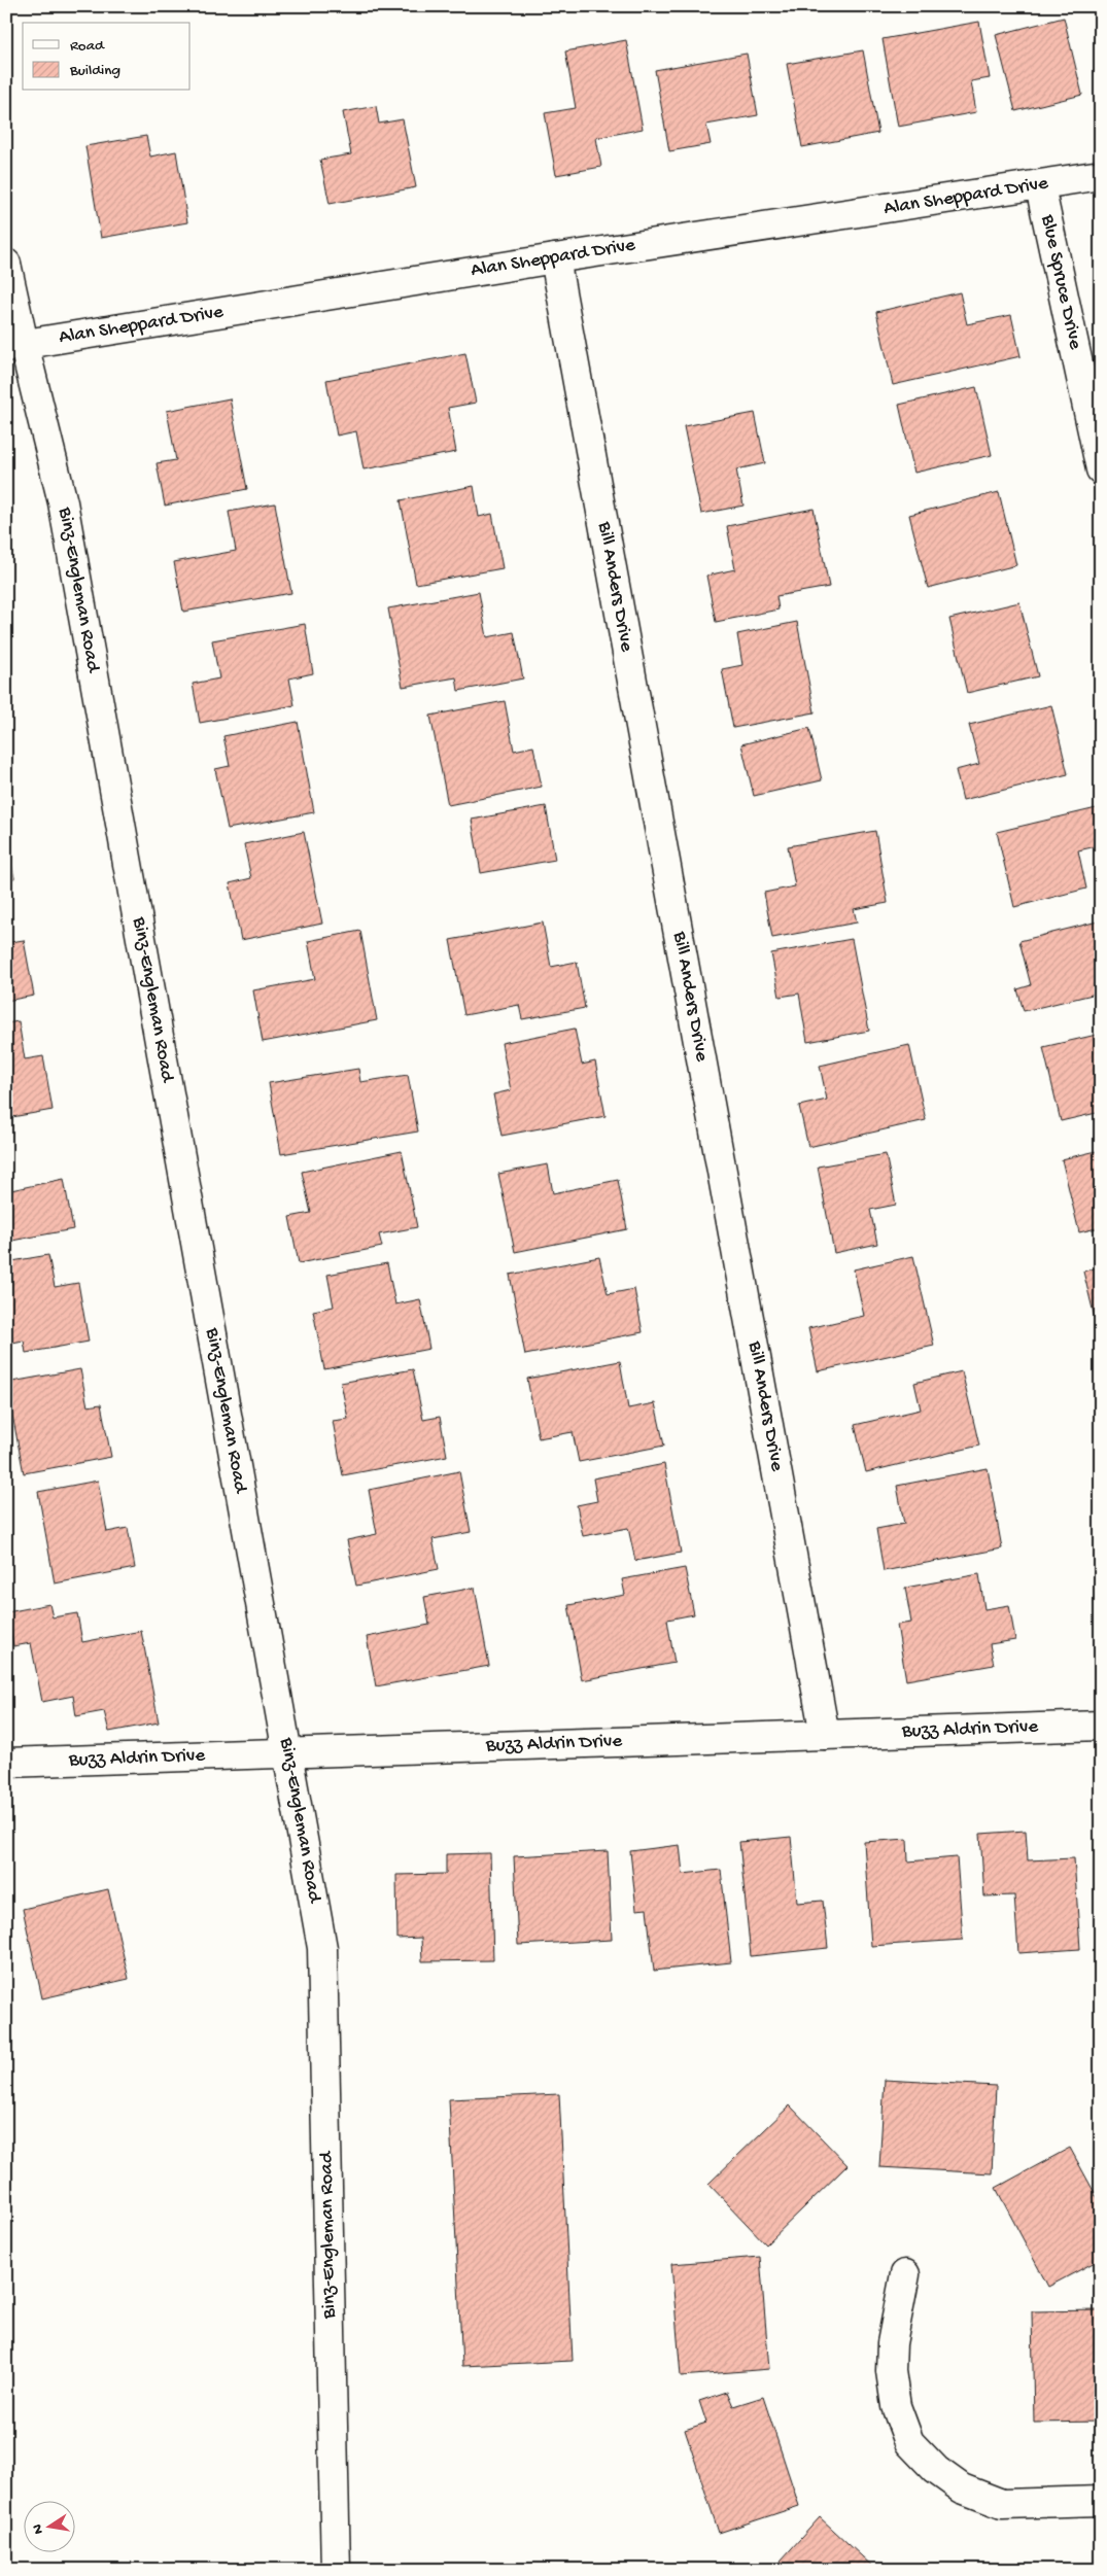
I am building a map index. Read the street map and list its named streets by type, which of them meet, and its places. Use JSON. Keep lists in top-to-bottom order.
{
  "streets": {
    "street": [
      "Alan Sheppard Drive",
      "Blue Spruce Drive",
      "Bill Anders Drive",
      "Binz-Engleman Road",
      "Buzz Aldrin Drive"
    ]
  },
  "crossings": [
    ["Alan Sheppard Drive", "Blue Spruce Drive"],
    ["Alan Sheppard Drive", "Bill Anders Drive"],
    ["Alan Sheppard Drive", "Binz-Engleman Road"],
    ["Bill Anders Drive", "Buzz Aldrin Drive"],
    ["Binz-Engleman Road", "Buzz Aldrin Drive"]
  ],
  "legend": ["Road", "Building"],
  "north": "left"
}
